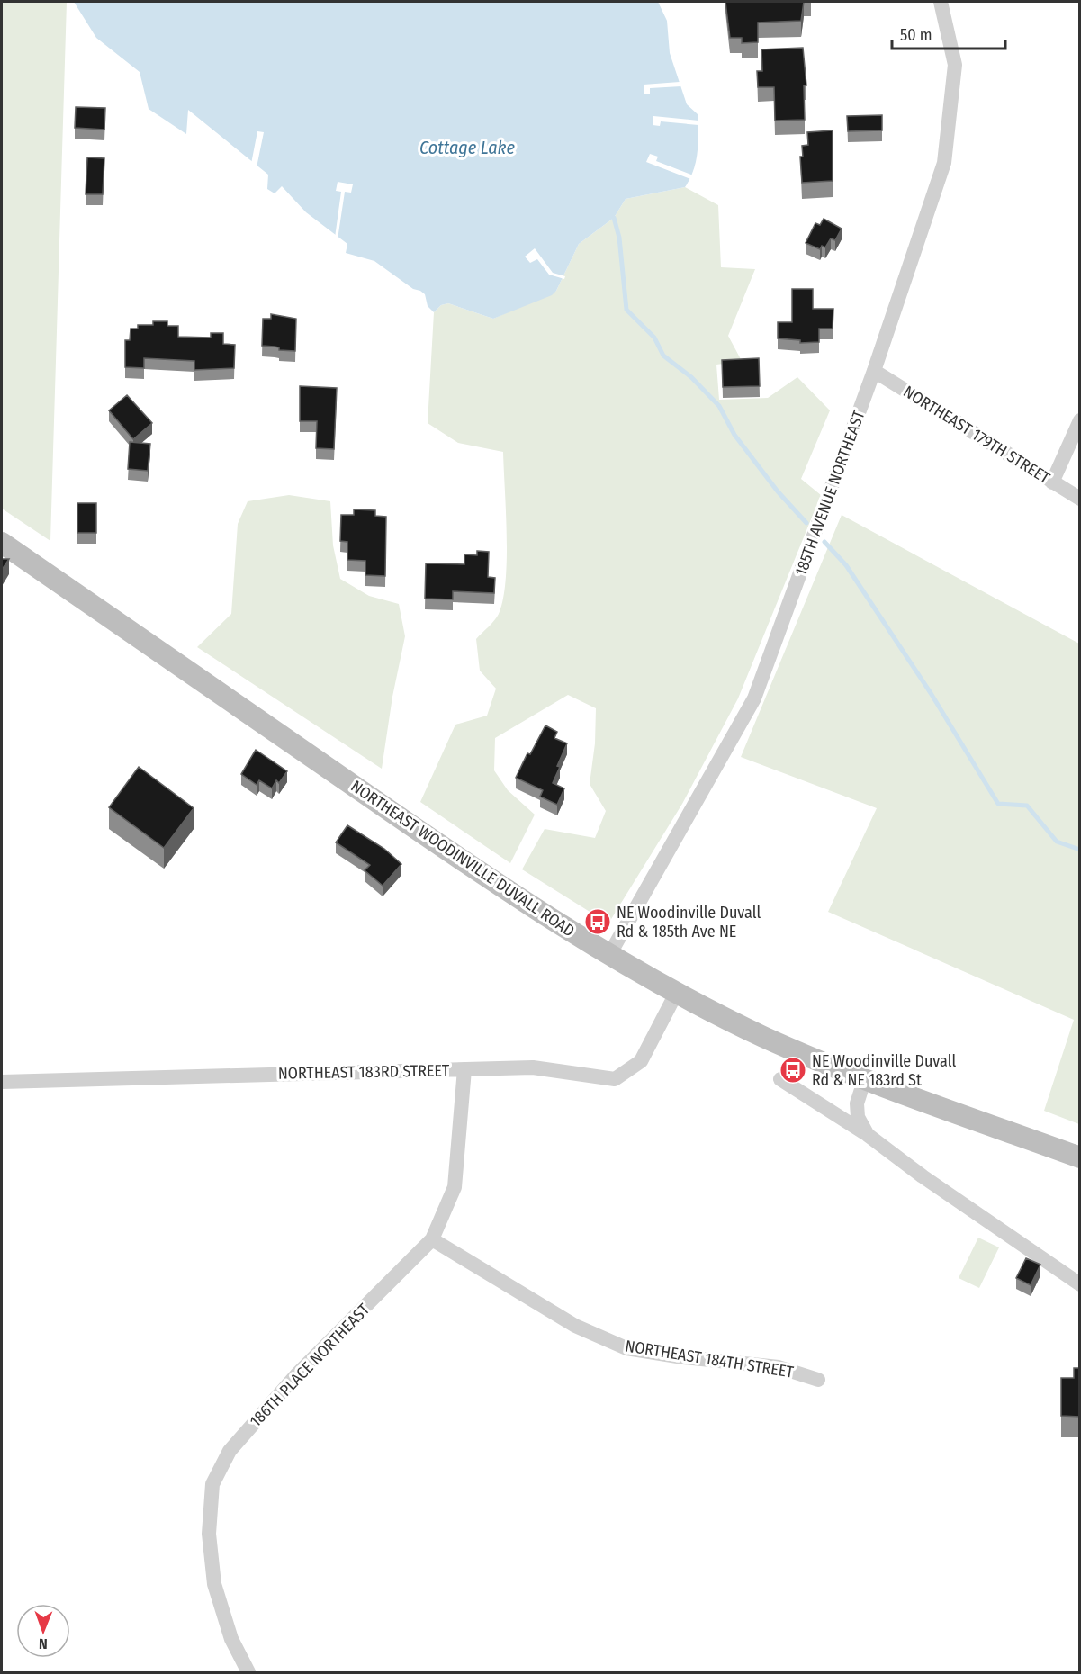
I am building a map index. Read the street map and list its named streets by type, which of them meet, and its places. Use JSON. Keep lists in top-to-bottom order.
{
  "streets": {
    "main road": ["NORTHEAST WOODINVILLE DUVALL ROAD"],
    "street": [
      "NORTHEAST 179TH STREET",
      "185TH AVENUE NORTHEAST",
      "NORTHEAST 183RD STREET",
      "NORTHEAST 184TH STREET",
      "186TH PLACE NORTHEAST"
    ]
  },
  "crossings": [
    ["NORTHEAST 179TH STREET", "185TH AVENUE NORTHEAST"],
    ["185TH AVENUE NORTHEAST", "NORTHEAST WOODINVILLE DUVALL ROAD"],
    ["NORTHEAST WOODINVILLE DUVALL ROAD", "NORTHEAST 183RD STREET"],
    ["NORTHEAST 183RD STREET", "186TH PLACE NORTHEAST"],
    ["NORTHEAST 184TH STREET", "186TH PLACE NORTHEAST"]
  ],
  "water": ["Cottage Lake"],
  "places": {
    "bus stop": ["NE Woodinville Duvall Rd & 185th Ave NE", "NE Woodinville Duvall Rd & NE 183rd St"]
  },
  "scale_bar": "50 m",
  "north": "bottom"
}
